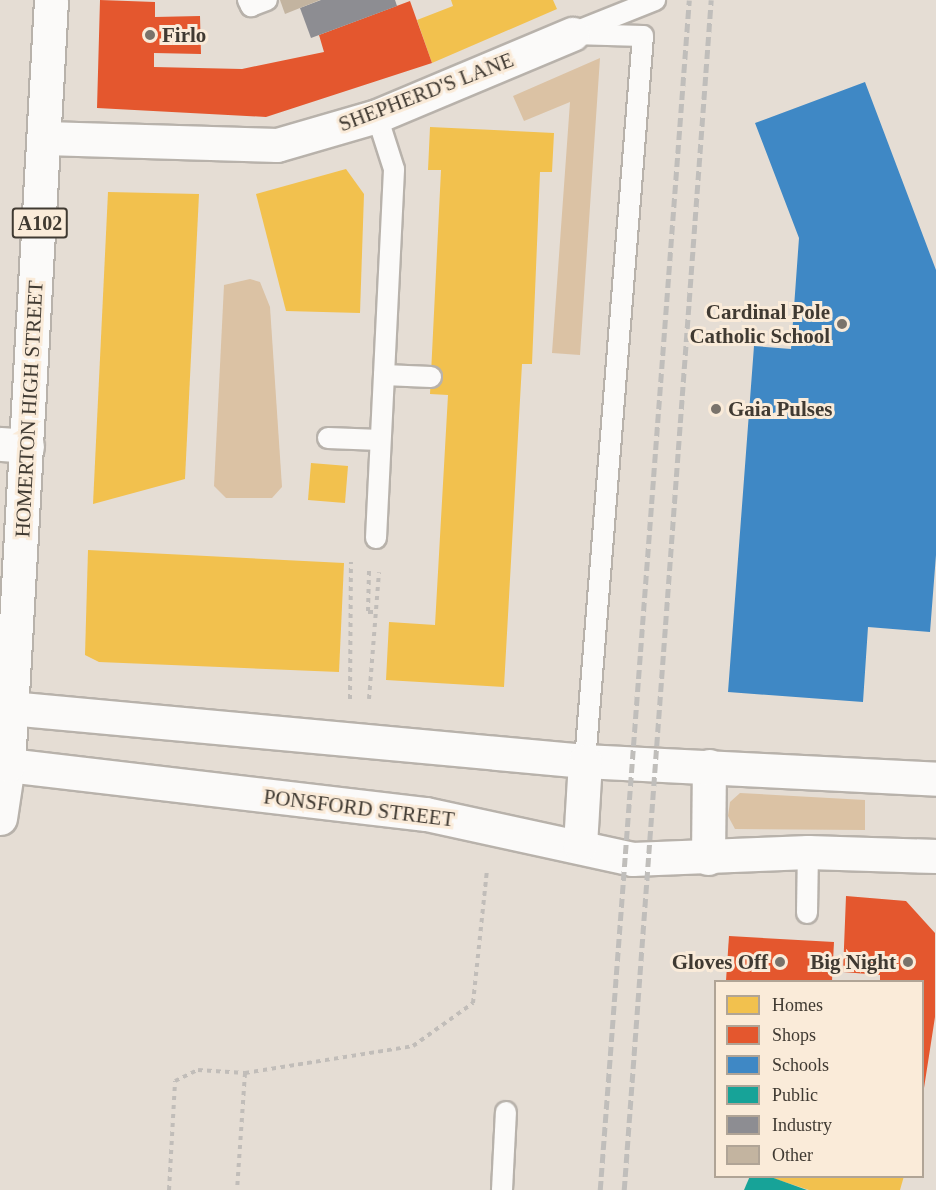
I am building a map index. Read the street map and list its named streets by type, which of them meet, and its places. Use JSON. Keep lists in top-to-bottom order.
{
  "streets": {
    "main road": [
      "SHEPHERD'S LANE",
      "A102",
      "HOMERTON HIGH STREET",
      "PONSFORD STREET"
    ]
  },
  "crossings": [
    ["SHEPHERD'S LANE", "HOMERTON HIGH STREET"],
    ["HOMERTON HIGH STREET", "PONSFORD STREET"]
  ],
  "places": [
    "Firlo",
    "Cardinal Pole Catholic School",
    "Gaia Pulses",
    "Gloves Off",
    "Big Night"
  ],
  "legend": [
    "Homes",
    "Shops",
    "Schools",
    "Public",
    "Industry",
    "Other"
  ]
}
